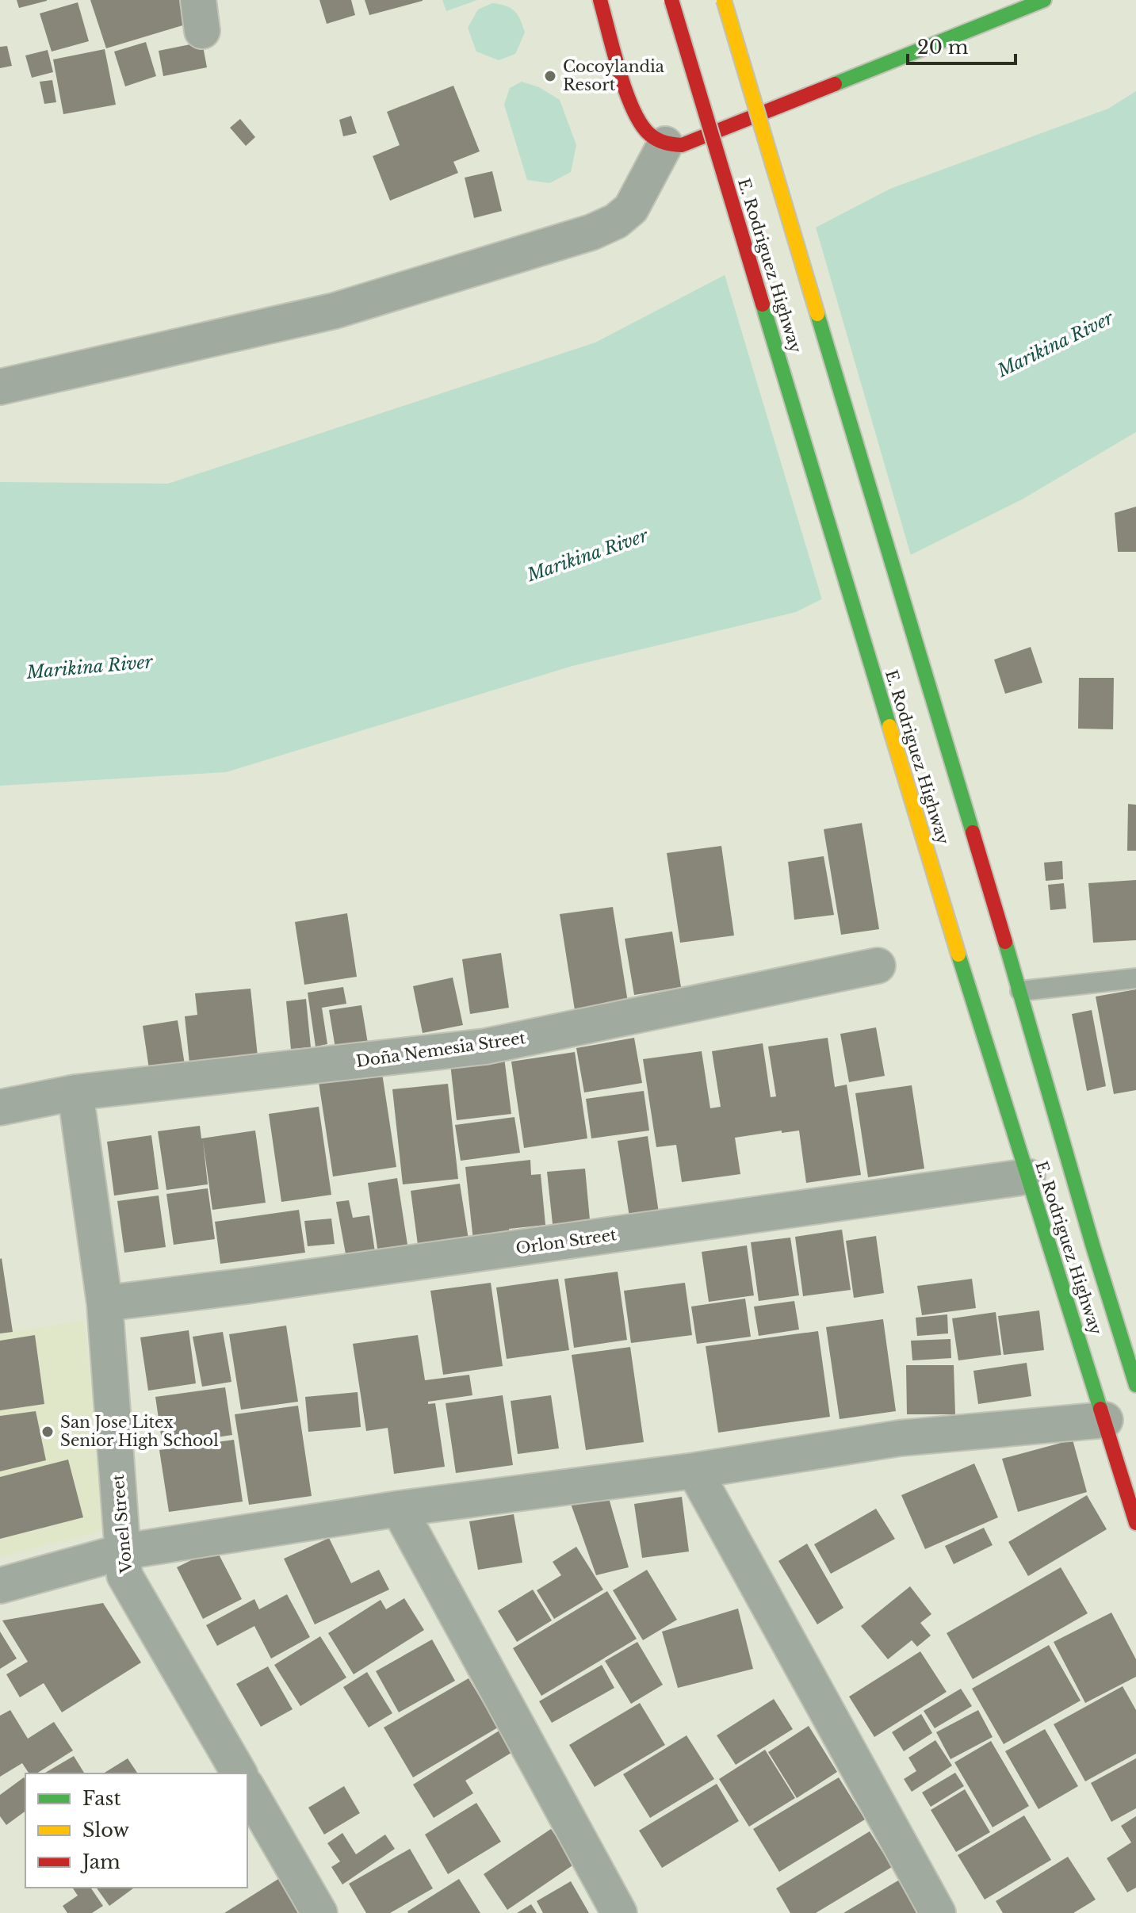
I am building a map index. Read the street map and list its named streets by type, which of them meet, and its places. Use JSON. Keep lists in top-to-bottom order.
{
  "streets": {
    "main road": ["E. Rodriguez Highway"],
    "street": ["Doña Nemesia Street", "Orlon Street", "Vonel Street"]
  },
  "crossings": [
    ["E. Rodriguez Highway", "Orlon Street"],
    ["Doña Nemesia Street", "Vonel Street"],
    ["Orlon Street", "Vonel Street"]
  ],
  "water": ["Marikina River"],
  "places": ["Cocoylandia Resort", "San Jose Litex Senior High School"],
  "legend": ["Fast", "Slow", "Jam"],
  "scale_bar": "20 m"
}
